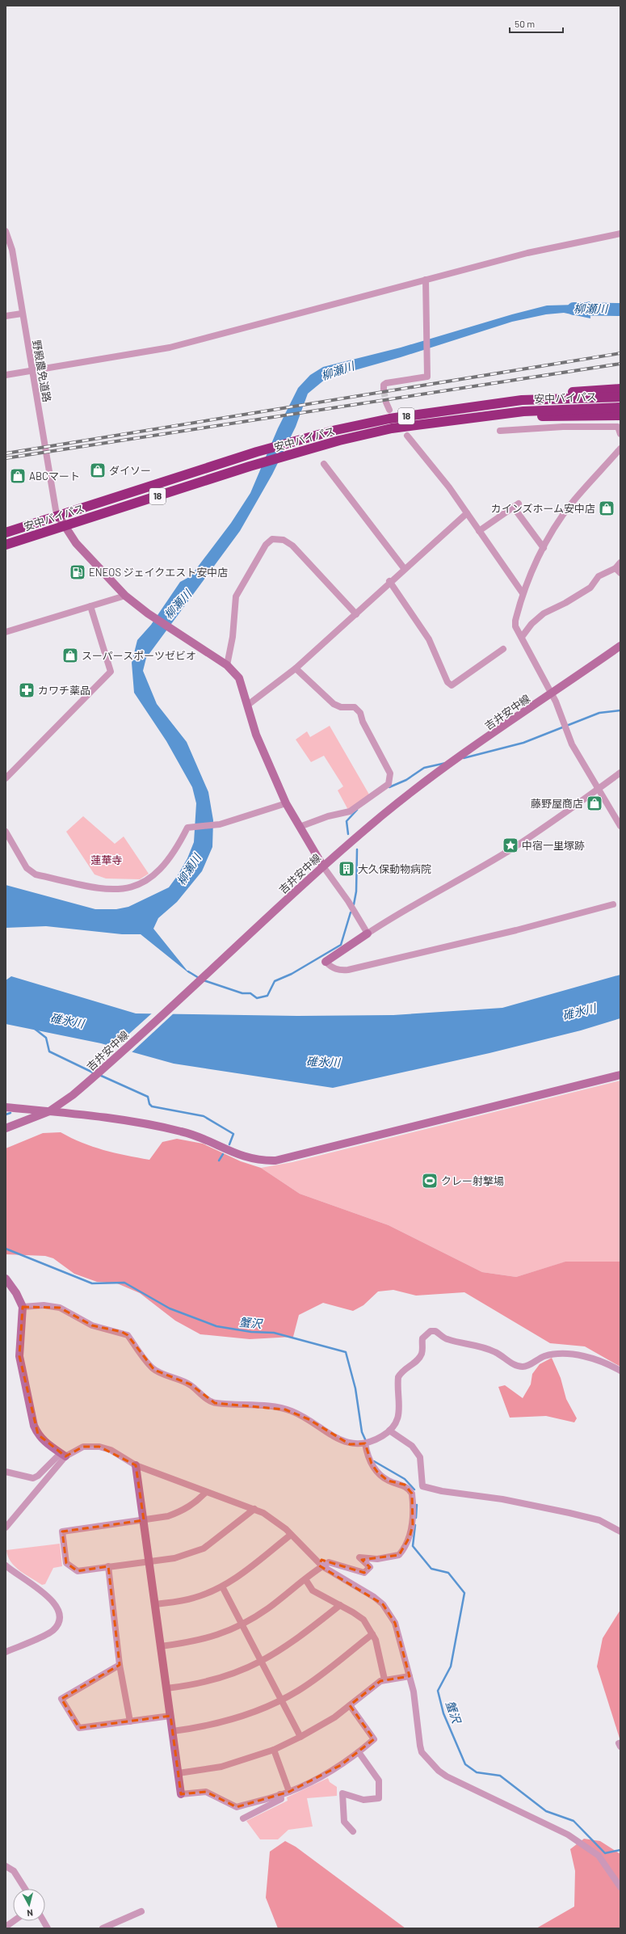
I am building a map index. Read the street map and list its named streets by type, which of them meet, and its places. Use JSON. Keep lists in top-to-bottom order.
{
  "streets": {
    "highway": ["安中バイパス", "18"],
    "street": ["野殿農免道路", "吉井安中線"]
  },
  "crossings": [
    ["野殿農免道路", "安中バイパス"]
  ],
  "water": ["柳瀬川", "碓氷川", "蟹沢"],
  "parks": ["蓮華寺"],
  "places": {
    "shop": [
      "ダイソー",
      "ABCマート",
      "カインズホーム安中店",
      "スーパースポーツゼビオ",
      "藤野屋商店"
    ],
    "fuel station": ["ENEOS ジェイクエスト安中店"],
    "pharmacy": ["カワチ薬品"],
    "place": ["中宿一里塚跡"],
    "building": ["大久保動物病院"],
    "sports": ["クレー射撃場"]
  },
  "scale_bar": "50 m",
  "north": "bottom"
}
